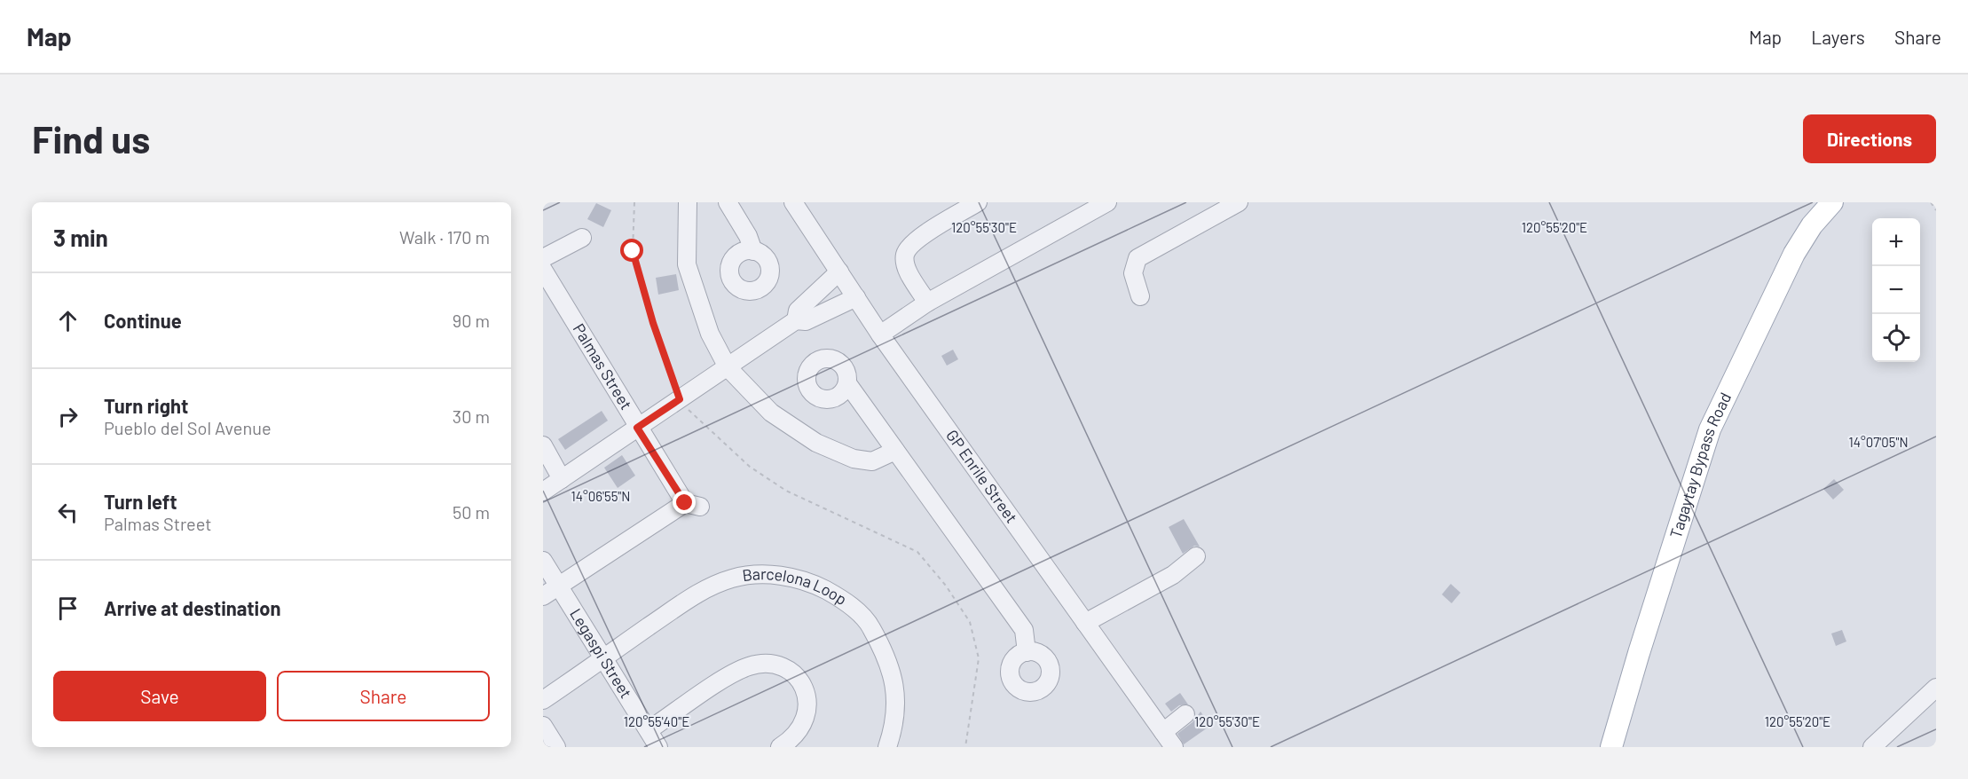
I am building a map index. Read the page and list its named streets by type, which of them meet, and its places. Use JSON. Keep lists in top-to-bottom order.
{
  "streets": {
    "main road": ["Tagaytay Bypass Road"],
    "street": [
      "Palmas Street",
      "GP Enrile Street",
      "Barcelona Loop",
      "Legaspi Street"
    ]
  },
  "crossings": [
    ["Palmas Street", "Legaspi Street"],
    ["Barcelona Loop", "Legaspi Street"]
  ],
  "page": {
    "header": "Map",
    "nav": ["Map", "Layers", "Share"],
    "buttons": [
      "Directions",
      ["Save", "Share"]
    ],
    "title": "Find us",
    "heading": ["3 min", "Walk · 170 m"],
    "map_buttons": ["+", "−"],
    "list": [
      ["Continue", "90 m"],
      ["Turn right", "Pueblo del Sol Avenue", "30 m"],
      ["Turn left", "Palmas Street", "50 m"],
      "Arrive at destination"
    ]
  },
  "coordinates": [
    "120°55'30\"E",
    "120°55'20\"E",
    "14°07'05\"N",
    "14°06'55\"N",
    "120°55'40\"E"
  ]
}
